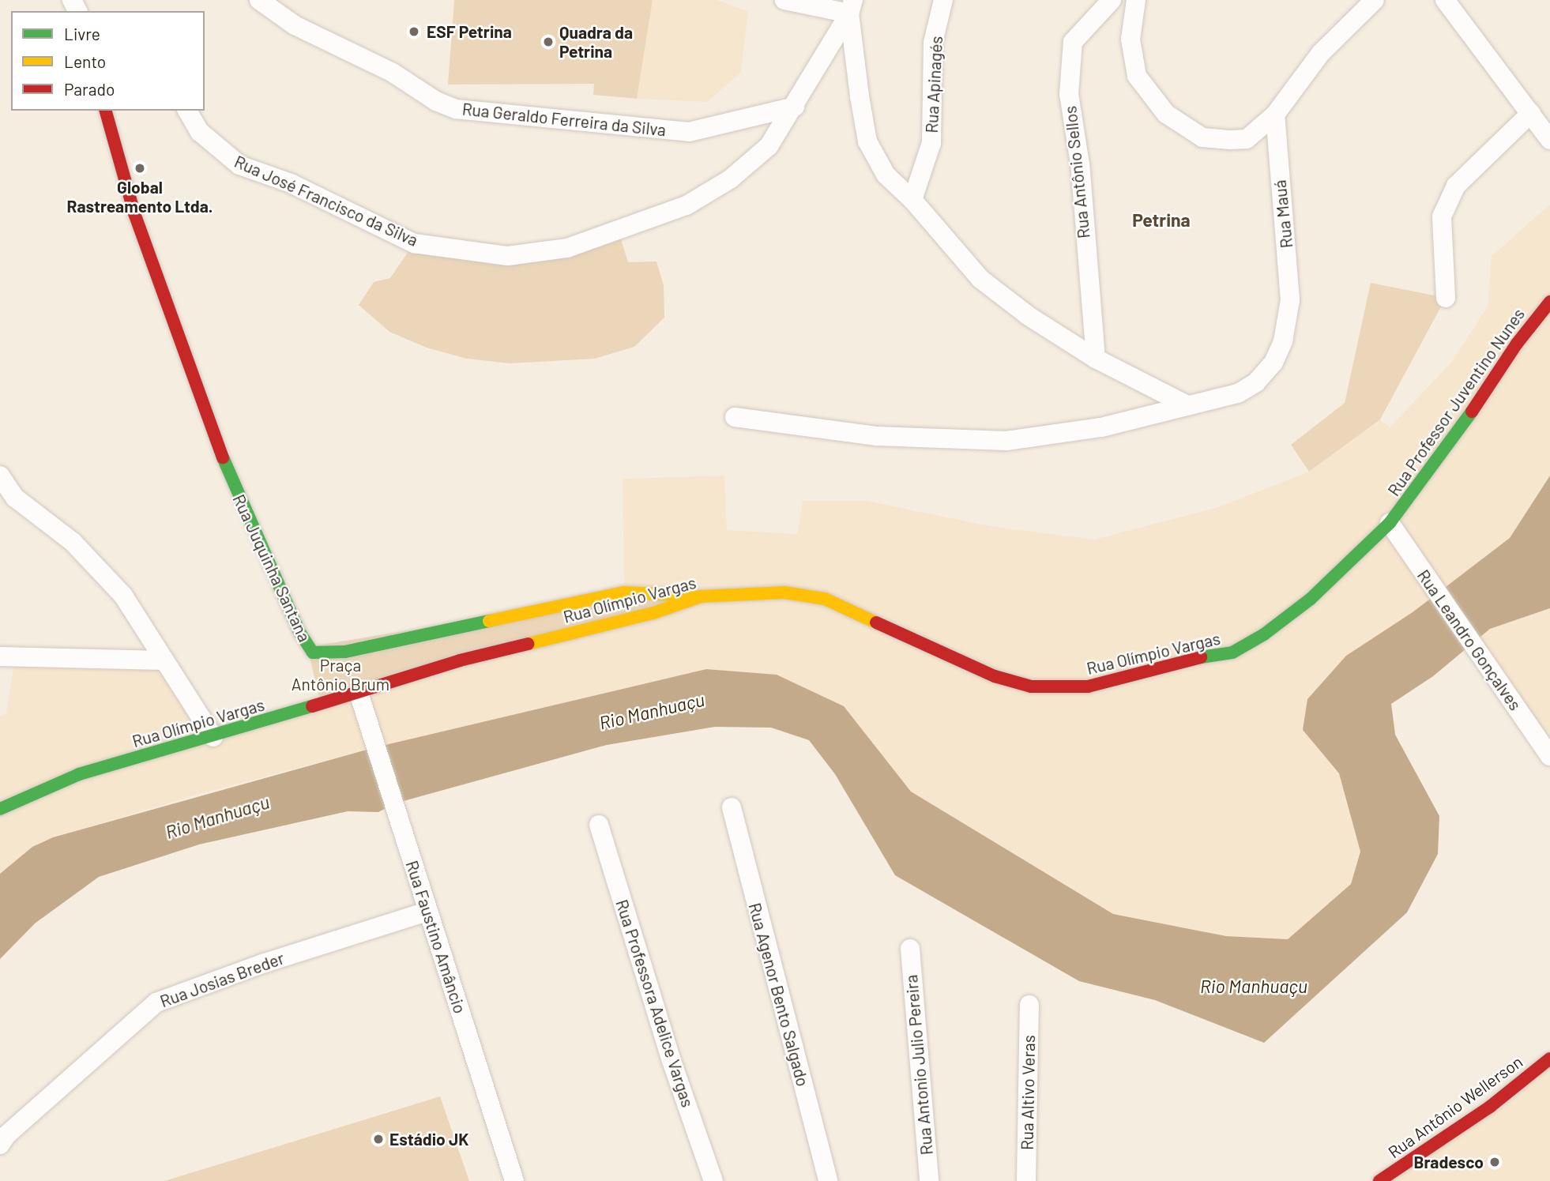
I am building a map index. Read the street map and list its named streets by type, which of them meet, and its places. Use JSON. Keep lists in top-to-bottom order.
{
  "streets": {
    "street": [
      "Rua Apinagés",
      "Rua Geraldo Ferreira da Silva",
      "Rua Antônio Sellos",
      "Rua José Francisco da Silva",
      "Rua Mauá",
      "Rua Professor Juventino Nunes",
      "Rua Juquinha Santana",
      "Rua Olímpio Vargas",
      "Rua Leandro Gonçalves",
      "Rua Faustino Amâncio",
      "Rua Josias Breder",
      "Rua Agenor Bento Salgado",
      "Rua Professora Adelice Vargas",
      "Rua Antonio Julio Pereira",
      "Rua Altivo Veras",
      "Rua Antônio Wellerson"
    ]
  },
  "crossings": [
    ["Rua Geraldo Ferreira da Silva", "Rua José Francisco da Silva"],
    ["Rua Professor Juventino Nunes", "Rua Olímpio Vargas"],
    ["Rua Professor Juventino Nunes", "Rua Leandro Gonçalves"],
    ["Rua Juquinha Santana", "Rua Olímpio Vargas"],
    ["Rua Olímpio Vargas", "Rua Leandro Gonçalves"],
    ["Rua Olímpio Vargas", "Rua Faustino Amâncio"],
    ["Rua Faustino Amâncio", "Rua Josias Breder"]
  ],
  "districts": ["Petrina"],
  "water": ["Rio Manhuaçu"],
  "parks": ["Praça Antônio Brum"],
  "places": [
    "ESF Petrina",
    "Quadra da Petrina",
    "Global Rastreamento Ltda.",
    "Estádio JK",
    "Bradesco"
  ],
  "legend": ["Livre", "Lento", "Parado"]
}
